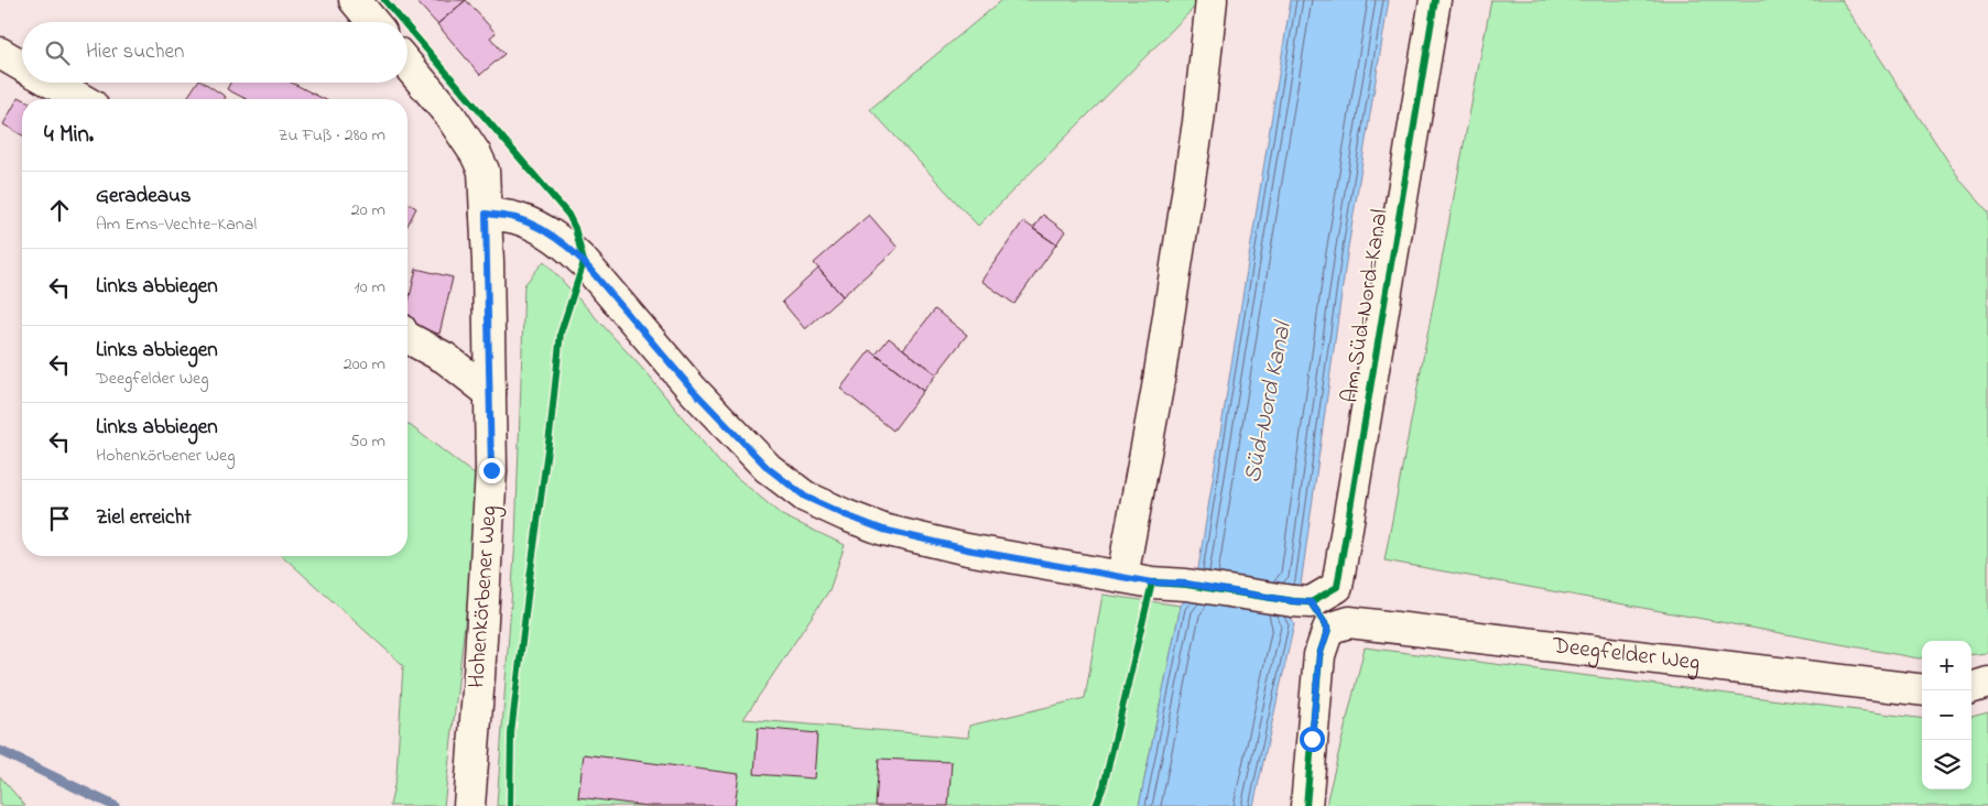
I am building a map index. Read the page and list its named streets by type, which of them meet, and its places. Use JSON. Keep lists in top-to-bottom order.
{
  "streets": {
    "street": ["Am Süd-Nord-Kanal", "Hohenkörbener Weg", "Deegfelder Weg"]
  },
  "water": ["Süd-Nord Kanal"],
  "page": {
    "search": "Hier suchen",
    "heading": ["4 Min.", "Zu Fuß · 280 m"],
    "list": [
      ["Geradeaus", "Am Ems-Vechte-Kanal", "20 m"],
      ["Links abbiegen", "10 m"],
      ["Links abbiegen", "Deegfelder Weg", "200 m"],
      ["Links abbiegen", "Hohenkörbener Weg", "50 m"],
      "Ziel erreicht"
    ],
    "map_buttons": ["+", "−"]
  }
}
